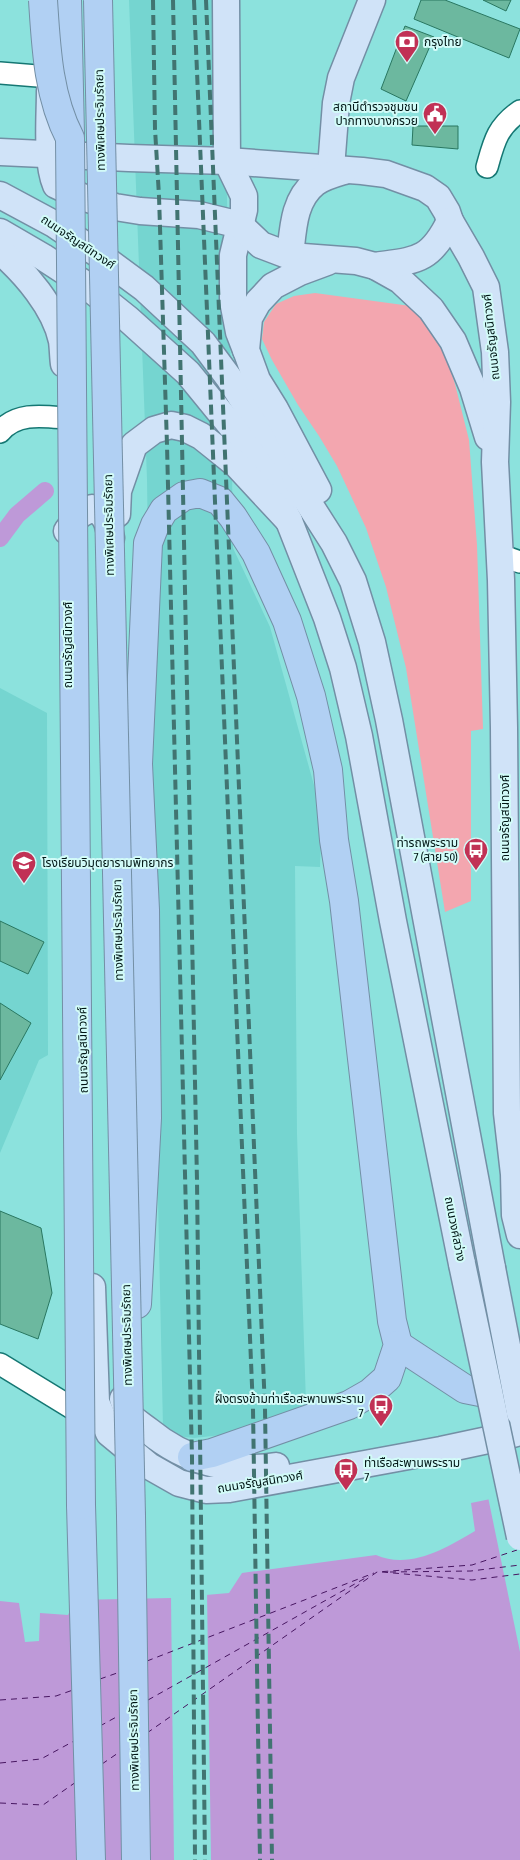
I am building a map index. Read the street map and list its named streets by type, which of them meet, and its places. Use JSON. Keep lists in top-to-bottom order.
{
  "streets": {
    "highway": ["ทางพิเศษประจิมรัถยา"],
    "main road": ["ถนนจรัญสนิทวงศ์", "ถนนวงศ์สว่าง"]
  },
  "crossings": [
    ["ถนนจรัญสนิทวงศ์", "ถนนวงศ์สว่าง"]
  ],
  "places": {
    "bank": ["กรุงไทย"],
    "public building": ["สถานีตำรวจชุมชน ปากทางบางกรวย"],
    "bus stop": ["ท่ารถพระราม 7 (สาย 50)", "ฝั่งตรงข้ามท่าเรือสะพานพระราม 7", "ท่าเรือสะพานพระราม 7"],
    "school or university": ["โรงเรียนวิมุตยารามพิทยากร"]
  }
}
